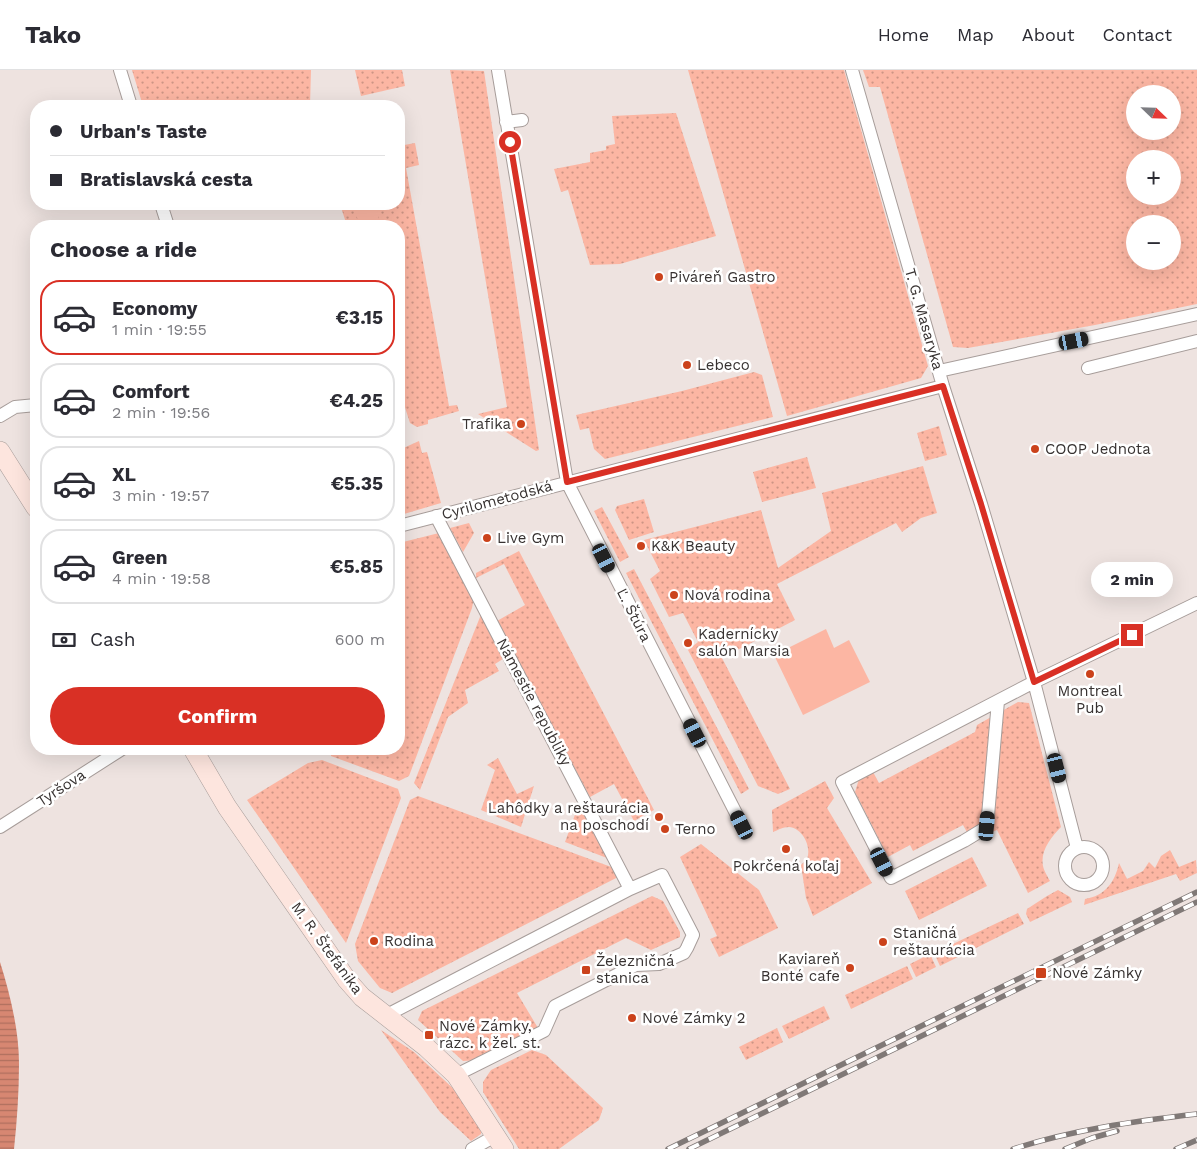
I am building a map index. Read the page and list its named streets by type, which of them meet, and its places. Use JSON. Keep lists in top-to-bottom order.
{
  "streets": {
    "street": [
      "T. G. Masaryka",
      "Cyrilometodská",
      "Ľ. Štúra",
      "Námestie republiky",
      "Tyršova",
      "M. R. Štefánika"
    ]
  },
  "crossings": [
    ["T. G. Masaryka", "Cyrilometodská"],
    ["Cyrilometodská", "Ľ. Štúra"],
    ["Cyrilometodská", "Námestie republiky"]
  ],
  "places": {
    "other": [
      "Piváreň Gastro",
      "Lebeco",
      "Trafika",
      "COOP Jednota",
      "Live Gym",
      "K&K Beauty",
      "Nová rodina",
      "Kadernícky salón Marsia",
      "Montreal Pub",
      "Lahôdky a reštaurácia na poschodí",
      "Terno",
      "Pokrčená koľaj",
      "Rodina",
      "Staničná reštaurácia",
      "Kaviareň Bonté cafe",
      "Nové Zámky 2"
    ],
    "transit": ["Železničná stanica", "Nové Zámky", "Nové Zámky, rázc. k žel. st."]
  },
  "north": "bottom right",
  "page": {
    "header": "Tako",
    "nav": [
      "Home",
      "Map",
      "About",
      "Contact"
    ],
    "map_buttons": ["+", "−"],
    "banner": ["Urban's Taste", "Bratislavská cesta"],
    "heading": "Choose a ride",
    "list": [
      {
        "name": "Economy",
        "note": "1 min · 19:55",
        "value": "€3.15"
      },
      {
        "name": "Comfort",
        "note": "2 min · 19:56",
        "value": "€4.25"
      },
      {
        "name": "XL",
        "note": "3 min · 19:57",
        "value": "€5.35"
      },
      {
        "name": "Green",
        "note": "4 min · 19:58",
        "value": "€5.85"
      }
    ],
    "bubble": "2 min",
    "pay": ["Cash", "600 m"],
    "buttons": "Confirm"
  }
}
